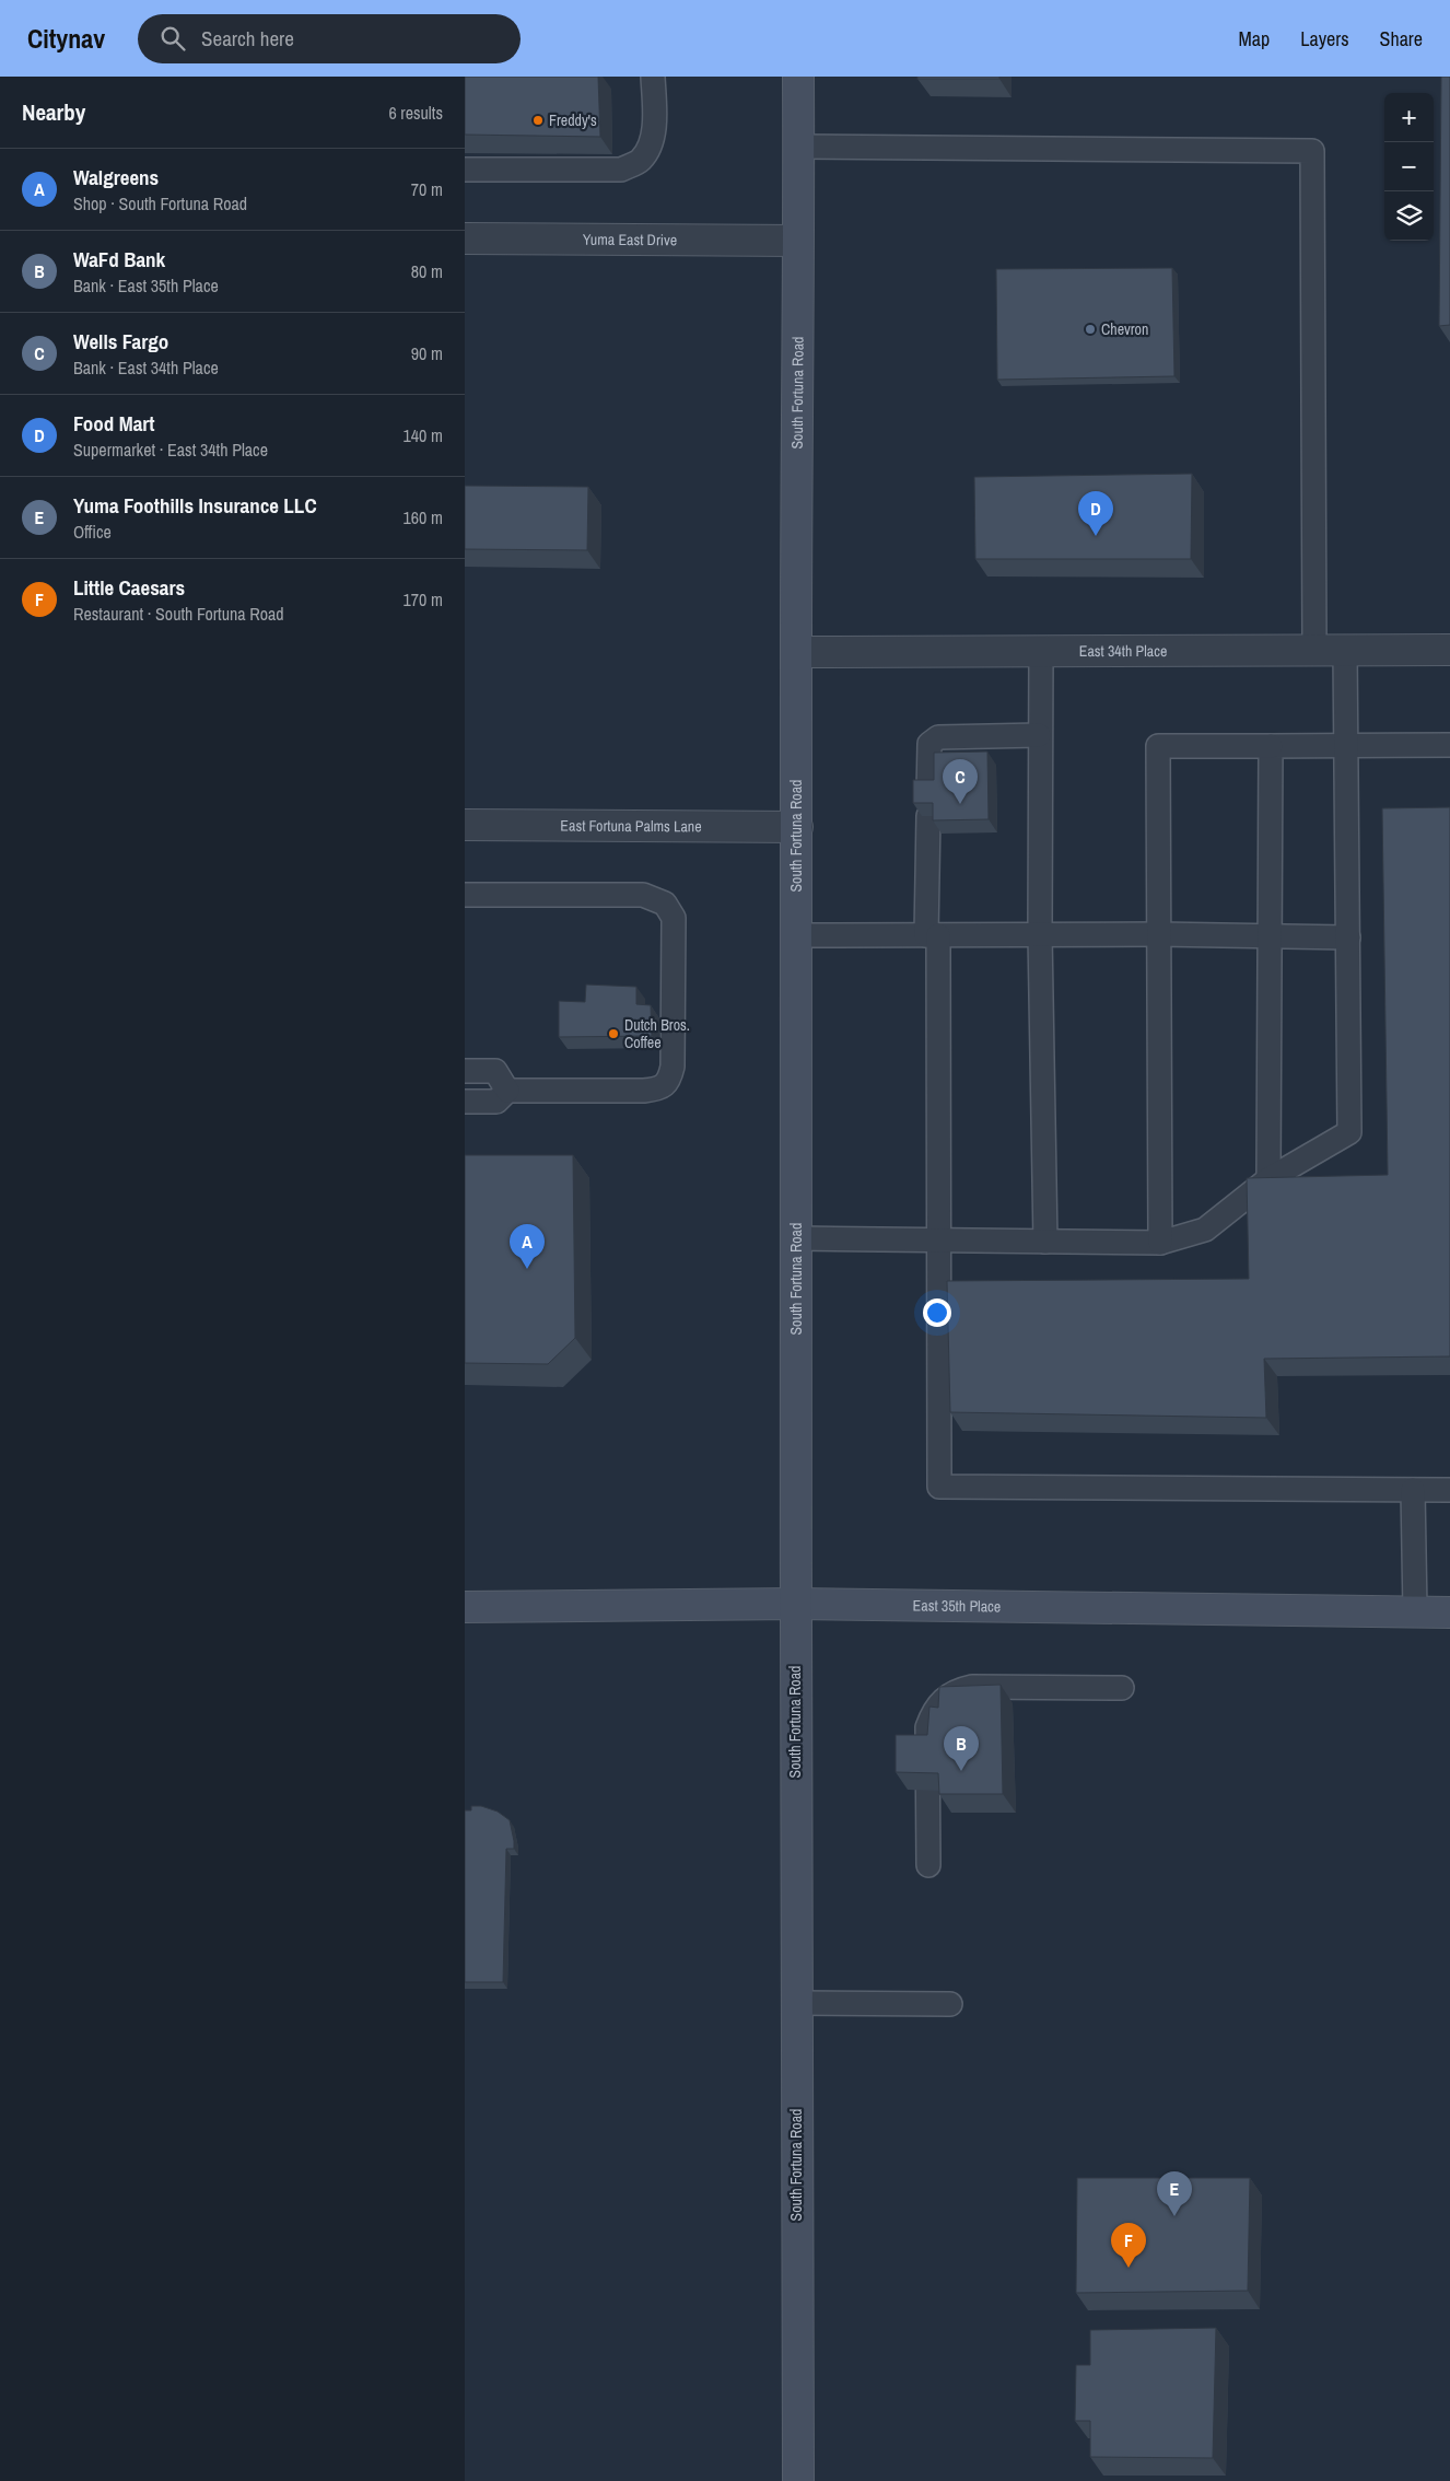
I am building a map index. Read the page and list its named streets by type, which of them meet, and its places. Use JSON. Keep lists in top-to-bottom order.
{
  "streets": {
    "main road": ["South Fortuna Road", "East 35th Place"],
    "street": ["Yuma East Drive", "East 34th Place", "East Fortuna Palms Lane"]
  },
  "crossings": [
    ["Yuma East Drive", "South Fortuna Road"],
    ["South Fortuna Road", "East 34th Place"],
    ["South Fortuna Road", "East Fortuna Palms Lane"],
    ["South Fortuna Road", "East 35th Place"]
  ],
  "places": ["Freddy's", "Chevron", "Dutch Bros. Coffee"],
  "page": {
    "header": "Citynav",
    "search": "Search here",
    "nav": ["Map", "Layers", "Share"],
    "heading": ["Nearby", "6 results"],
    "map_buttons": ["+", "−"],
    "list": [
      {
        "mark": "A",
        "name": "Walgreens",
        "note": "Shop · South Fortuna Road",
        "value": "70 m"
      },
      {
        "mark": "B",
        "name": "WaFd Bank",
        "note": "Bank · East 35th Place",
        "value": "80 m"
      },
      {
        "mark": "C",
        "name": "Wells Fargo",
        "note": "Bank · East 34th Place",
        "value": "90 m"
      },
      {
        "mark": "D",
        "name": "Food Mart",
        "note": "Supermarket · East 34th Place",
        "value": "140 m"
      },
      {
        "mark": "E",
        "name": "Yuma Foothills Insurance LLC",
        "note": "Office",
        "value": "160 m"
      },
      {
        "mark": "F",
        "name": "Little Caesars",
        "note": "Restaurant · South Fortuna Road",
        "value": "170 m"
      }
    ],
    "pins": [
      "D",
      "C",
      "A",
      "B",
      "E",
      "F"
    ]
  }
}
